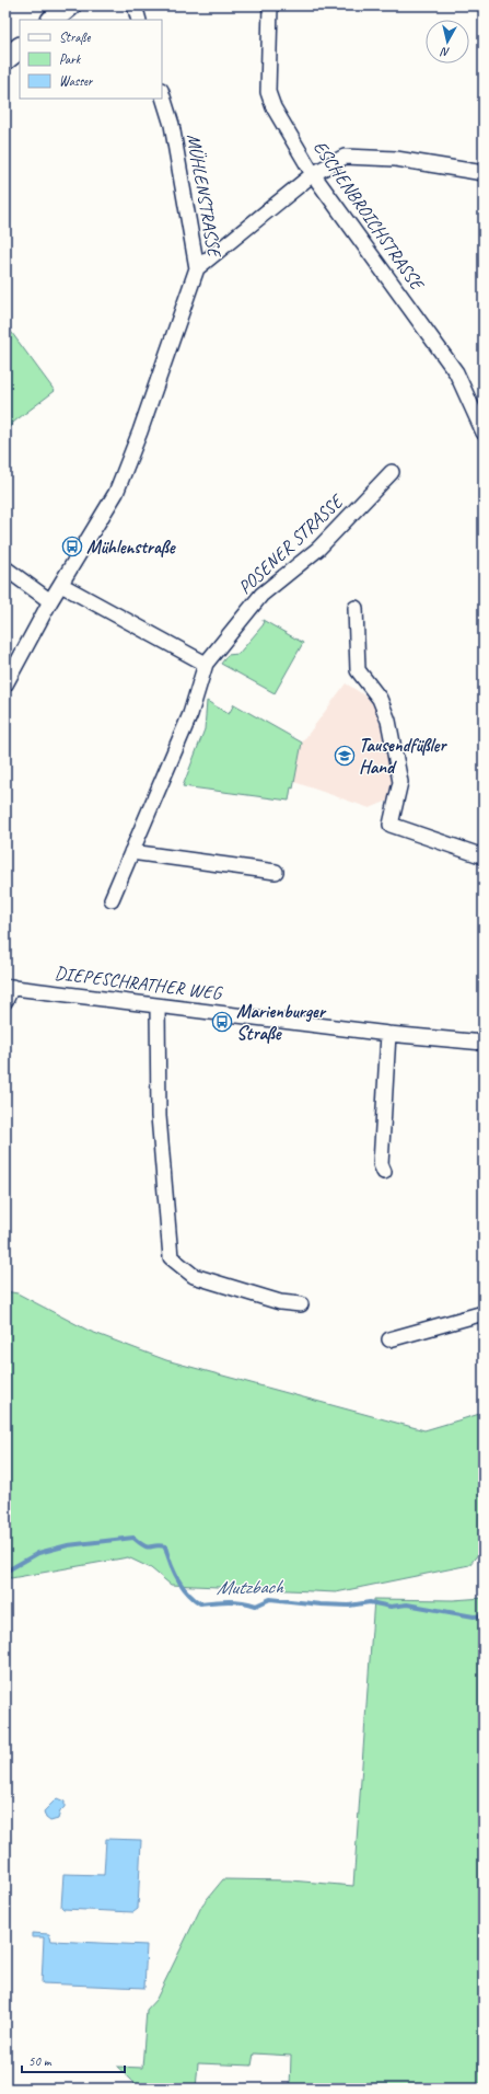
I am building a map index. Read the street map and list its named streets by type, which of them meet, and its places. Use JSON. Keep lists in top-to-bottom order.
{
  "streets": {
    "street": [
      "MÜHLENSTRASSE",
      "ESCHENBROICHSTRASSE",
      "POSENER STRASSE",
      "DIEPESCHRATHER WEG"
    ]
  },
  "water": ["Mutzbach"],
  "places": {
    "bus stop": ["Mühlenstraße", "Marienburger Straße"],
    "school or university": ["Tausendfüßler Hand"]
  },
  "legend": ["Straße", "Park", "Wasser"],
  "scale_bar": "50 m",
  "north": "bottom"
}
